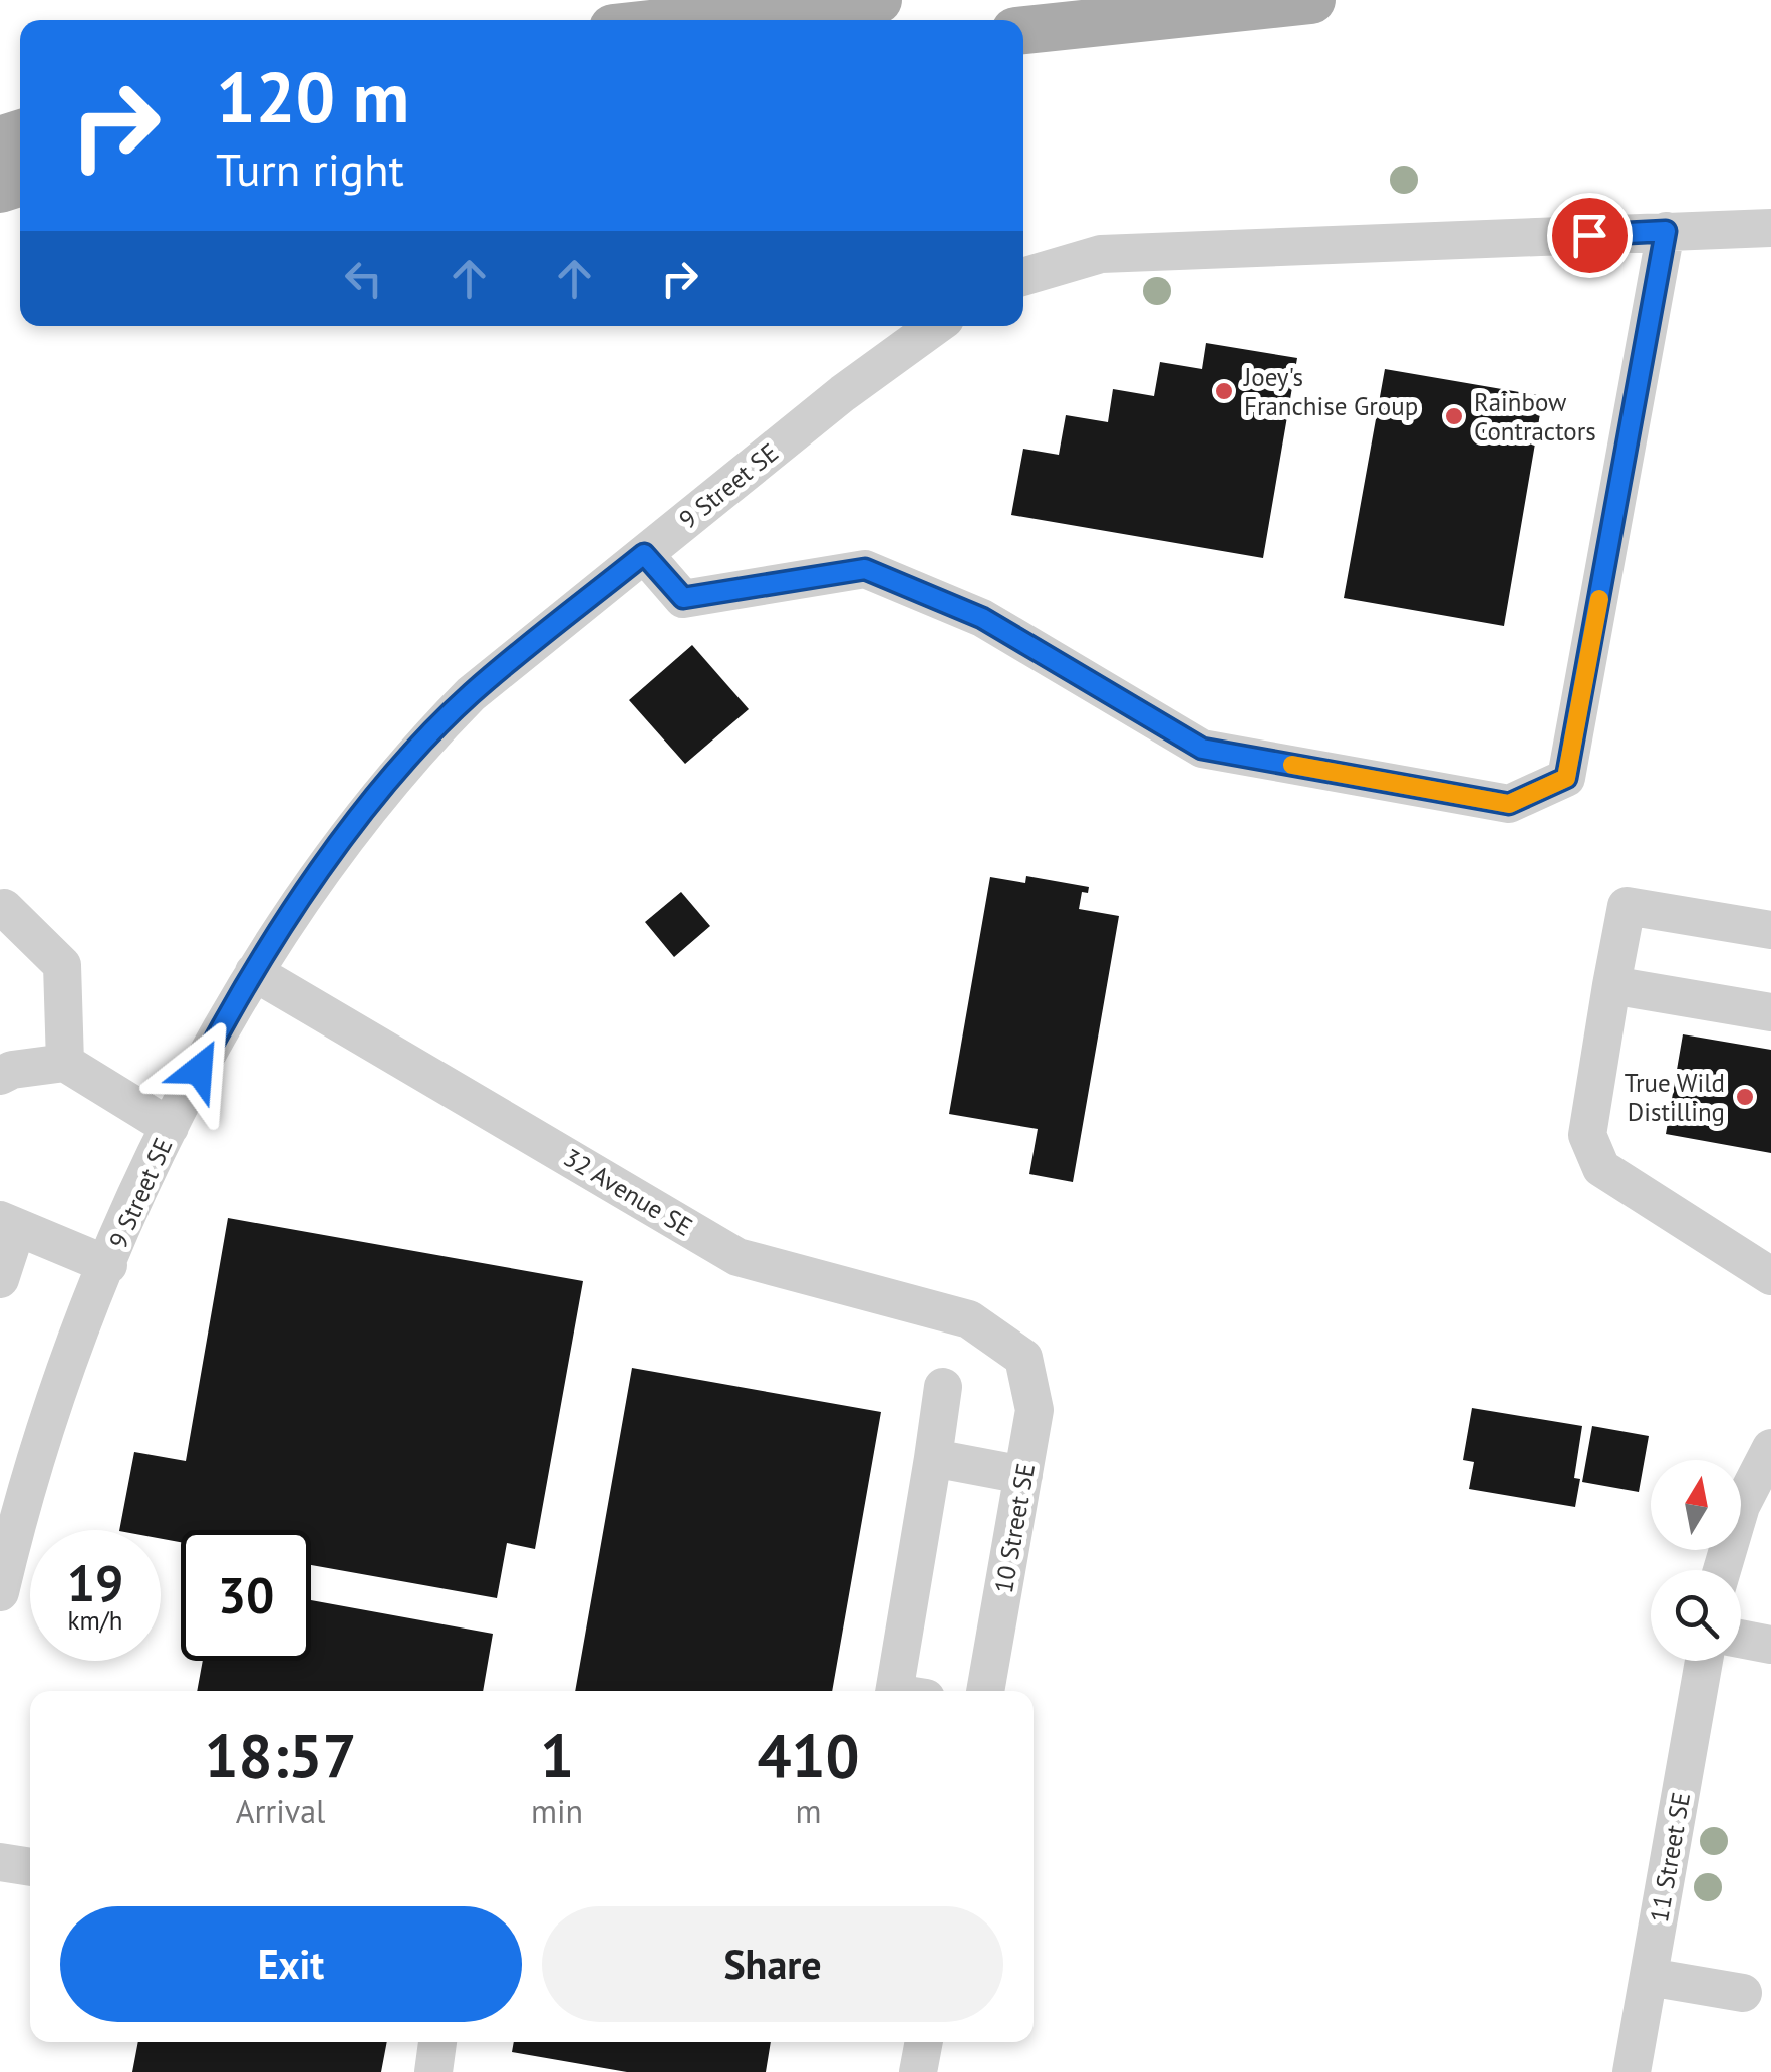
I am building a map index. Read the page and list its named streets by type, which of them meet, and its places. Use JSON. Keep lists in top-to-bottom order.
{
  "streets": {
    "street": [
      "9 Street SE",
      "32 Avenue SE",
      "10 Street SE",
      "11 Street SE"
    ]
  },
  "crossings": [
    ["9 Street SE", "32 Avenue SE"],
    ["32 Avenue SE", "10 Street SE"]
  ],
  "places": ["Joey's Franchise Group", "Rainbow Contractors", "True Wild Distilling"],
  "north": "top",
  "page": {
    "turn": ["120 m", "Turn right"],
    "speed": "19 km/h",
    "limit": "30",
    "eta": [
      "18:57",
      "Arrival",
      "1",
      "min",
      "410",
      "m"
    ],
    "buttons": ["Exit", "Share"]
  }
}
